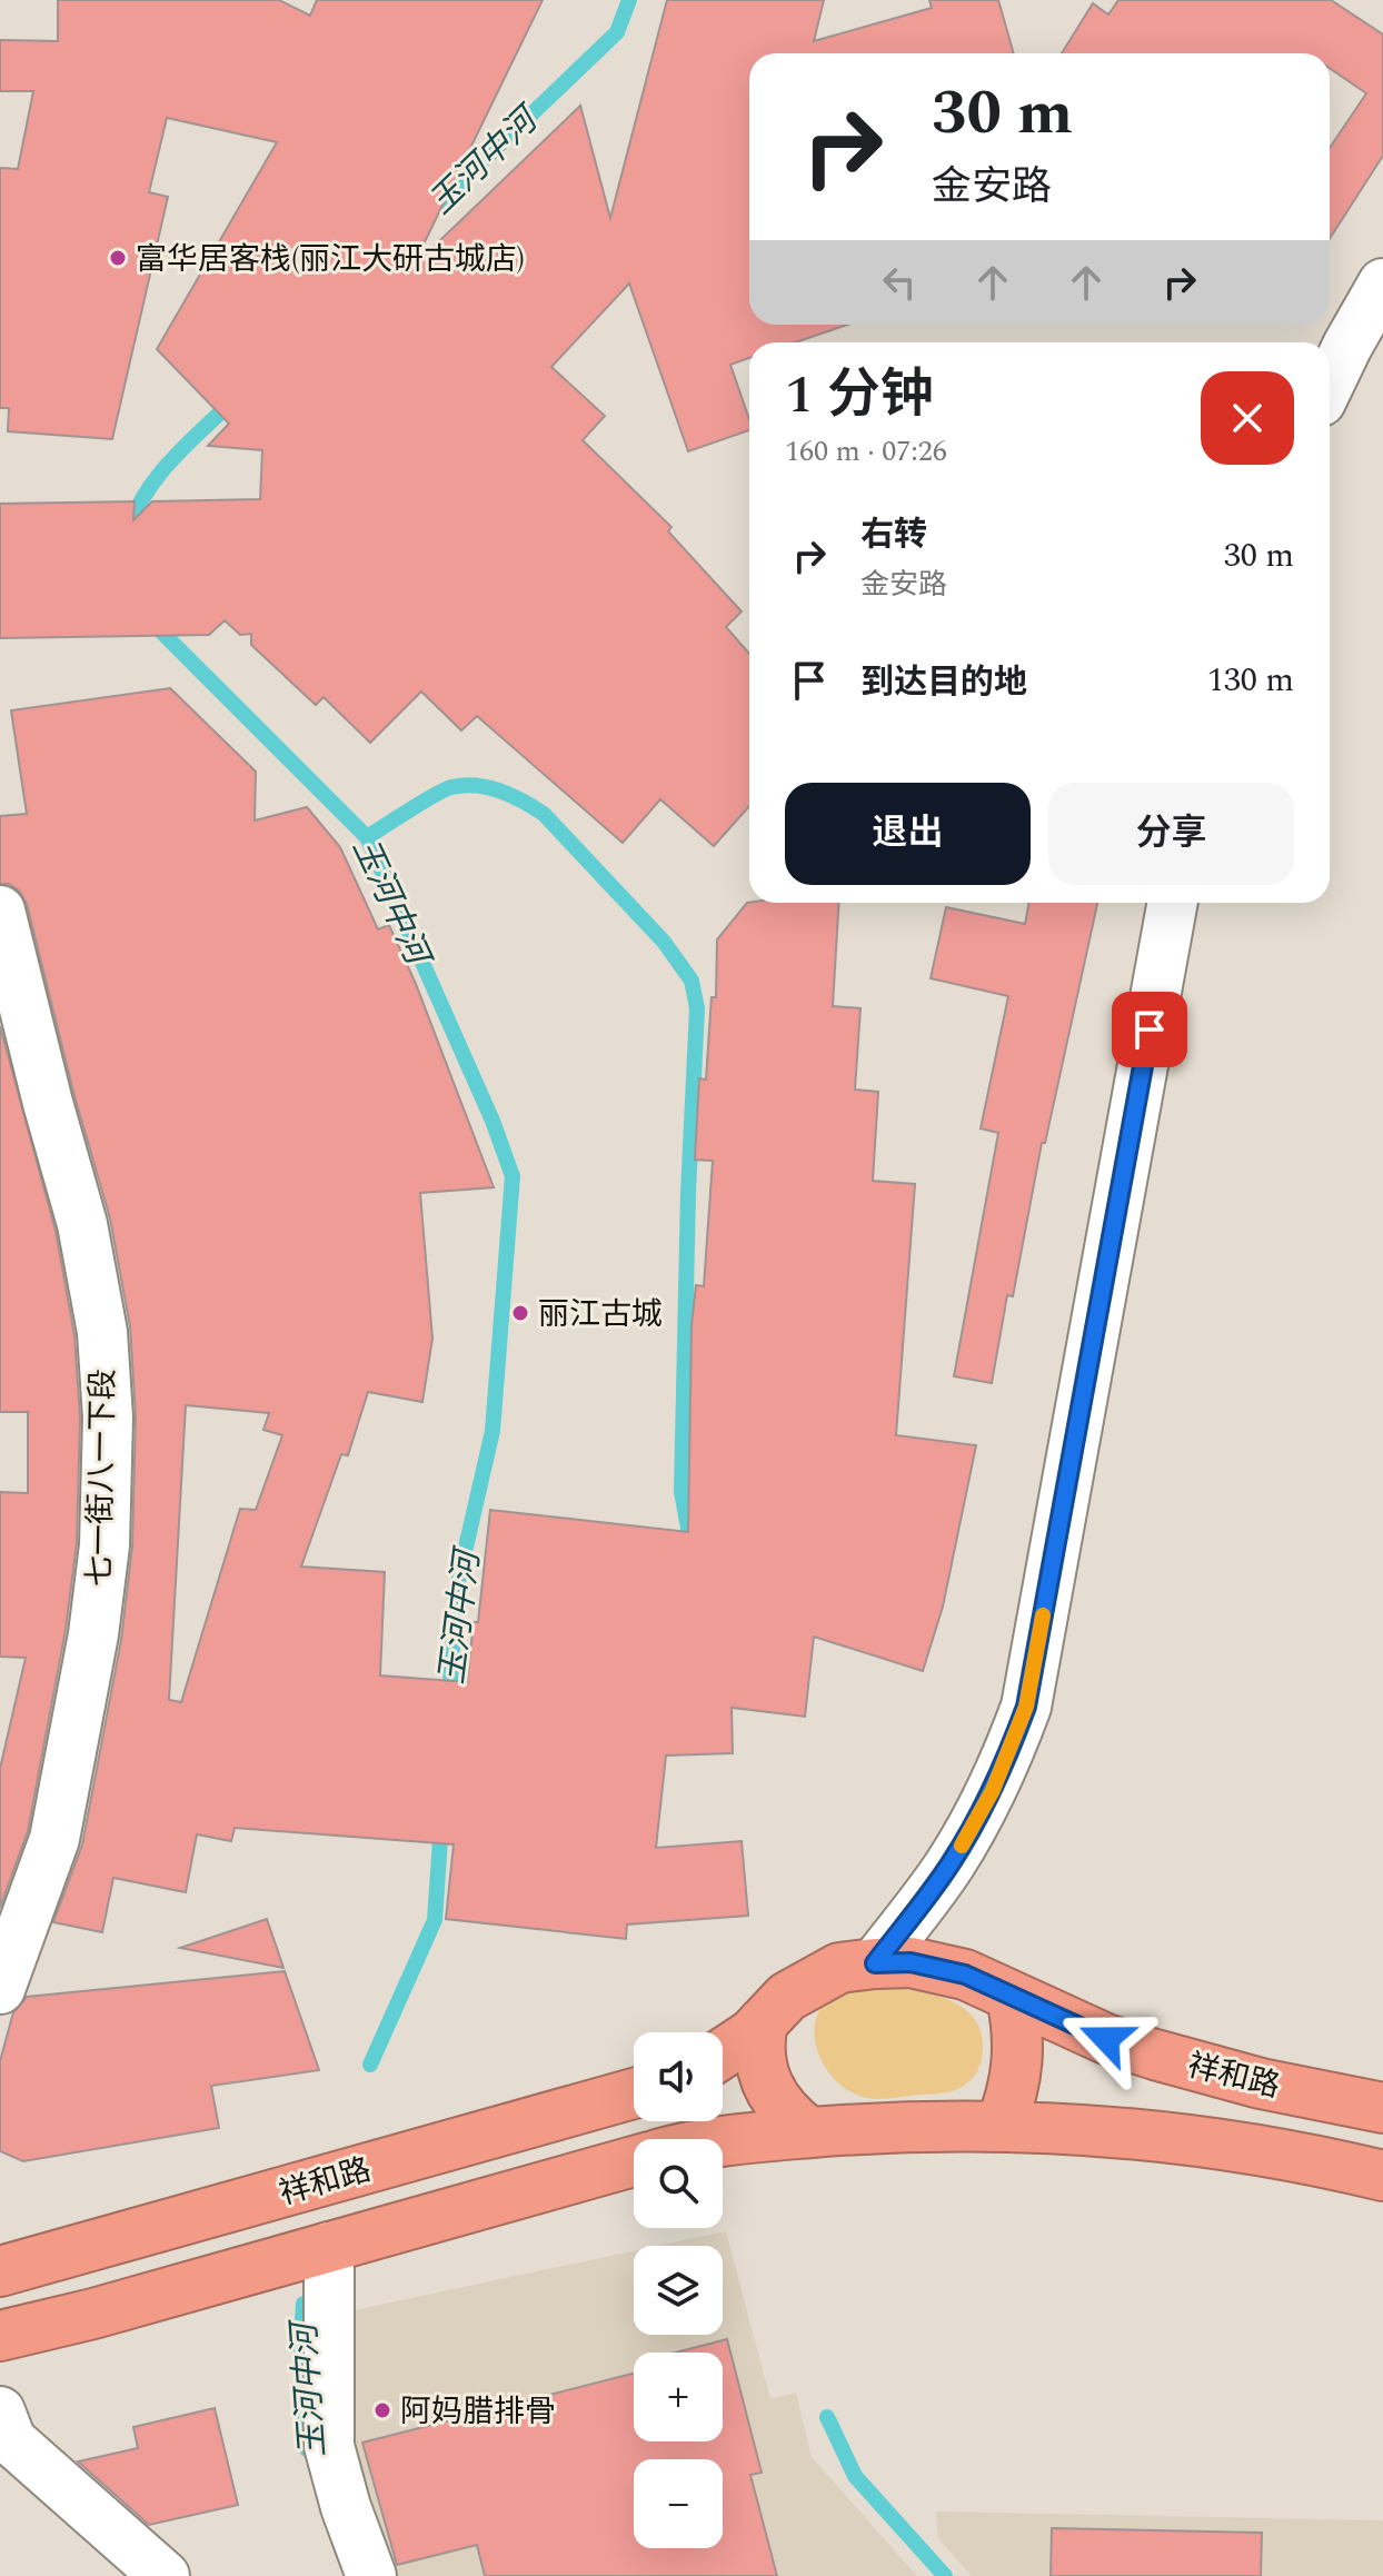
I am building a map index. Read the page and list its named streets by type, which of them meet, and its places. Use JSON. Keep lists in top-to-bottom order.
{
  "streets": {
    "highway": ["祥和路"],
    "street": ["七一街八一下段"]
  },
  "water": ["玉河中河"],
  "places": ["富华居客栈(丽江大研古城店)", "丽江古城", "阿妈腊排骨"],
  "page": {
    "turn": ["30 m", "金安路"],
    "heading": ["1 分钟", "160 m · 07:26"],
    "list": [
      {
        "name": "右转",
        "note": "金安路",
        "value": "30 m"
      },
      {
        "name": "到达目的地",
        "value": "130 m"
      }
    ],
    "buttons": ["退出", "分享"],
    "map_buttons": ["+", "−"]
  }
}
